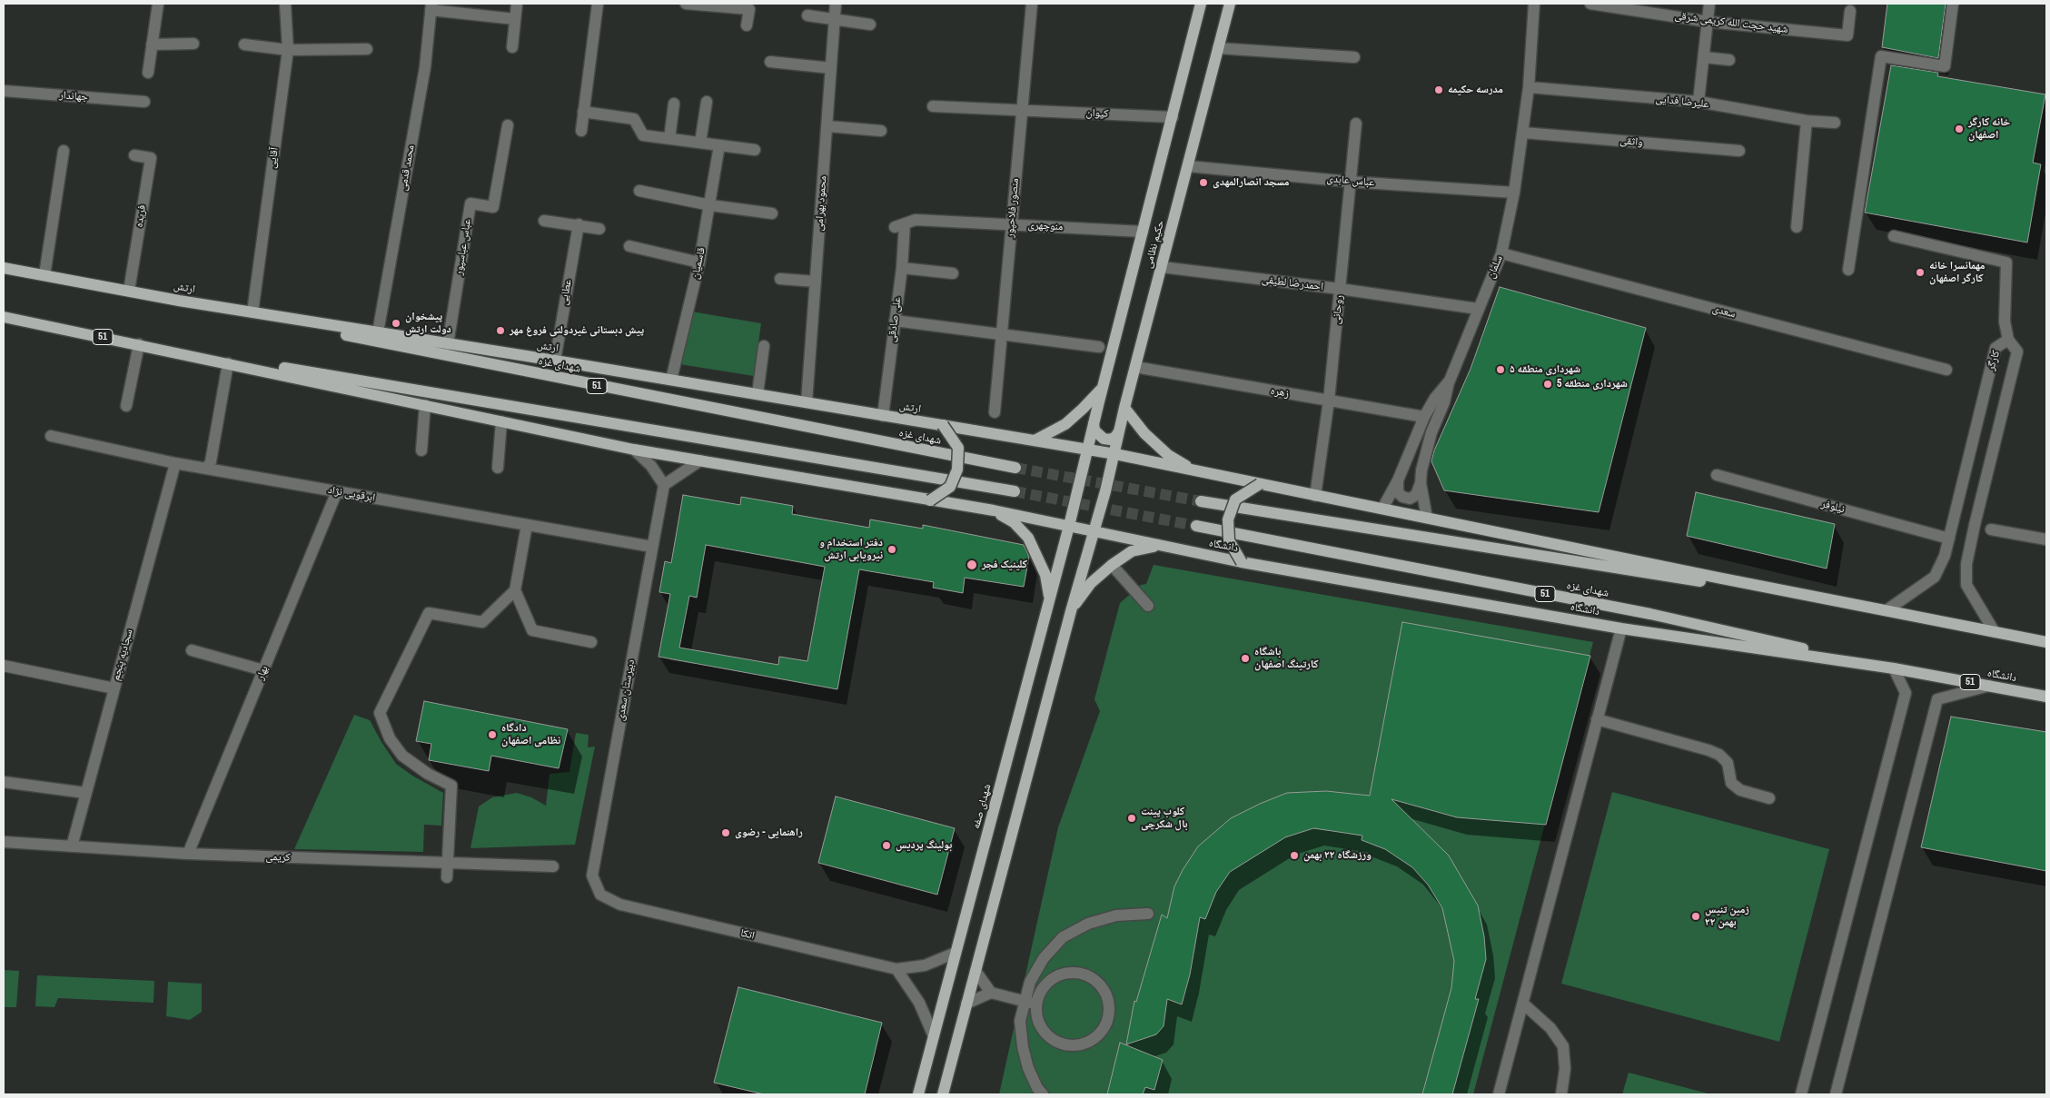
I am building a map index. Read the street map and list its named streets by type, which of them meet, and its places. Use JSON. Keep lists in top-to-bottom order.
{
  "streets": {
    "main road": [
      "حکیم نظامی",
      "ارتش",
      "51",
      "شهدای غزه",
      "دانشگاه",
      "شهدای صفه"
    ],
    "street": [
      "شهید حجت الله کریمی شرقی",
      "جهاندار",
      "علیرضا فدایی",
      "کیوان",
      "واثقی",
      "آقایی",
      "محمد قدمی",
      "عباس عابدی",
      "محمود بهرامی",
      "منصور فلاحپور",
      "فریده",
      "منوچهری",
      "عباس عباسپور",
      "قاسمیان",
      "سلمان",
      "احمدرضا لطیفی",
      "عطایی",
      "روحانی",
      "سعدی",
      "علی صادقی",
      "کارگر",
      "زهره",
      "ابرقویی نژاد",
      "نیلوفر",
      "سجادیه پنجم",
      "بهار",
      "دبیرستان سعدی",
      "کریمی",
      "اتکا"
    ]
  },
  "crossings": [
    ["علیرضا فدایی", "سلمان"],
    ["کیوان", "منصور فلاحپور"],
    ["کیوان", "حکیم نظامی"],
    ["واثقی", "سلمان"],
    ["آقایی", "ارتش"],
    ["محمد قدمی", "ارتش"],
    ["عباس عابدی", "حکیم نظامی"],
    ["عباس عابدی", "سلمان"],
    ["عباس عابدی", "روحانی"],
    ["محمود بهرامی", "ارتش"],
    ["منصور فلاحپور", "منوچهری"],
    ["فریده", "ارتش"],
    ["منوچهری", "حکیم نظامی"],
    ["منوچهری", "علی صادقی"],
    ["حکیم نظامی", "احمدرضا لطیفی"],
    ["حکیم نظامی", "ارتش"],
    ["حکیم نظامی", "زهره"],
    ["حکیم نظامی", "دانشگاه"],
    ["حکیم نظامی", "شهدای صفه"],
    ["عباس عباسپور", "ارتش"],
    ["قاسمیان", "ارتش"],
    ["سلمان", "احمدرضا لطیفی"],
    ["سلمان", "سعدی"],
    ["سلمان", "زهره"],
    ["احمدرضا لطیفی", "روحانی"],
    ["ارتش", "عطایی"],
    ["ارتش", "علی صادقی"],
    ["ارتش", "شهدای غزه"],
    ["روحانی", "زهره"],
    ["کارگر", "نیلوفر"],
    ["شهدای غزه", "دانشگاه"],
    ["ابرقویی نژاد", "سجادیه پنجم"],
    ["ابرقویی نژاد", "بهار"],
    ["ابرقویی نژاد", "دبیرستان سعدی"],
    ["دانشگاه", "شهدای صفه"],
    ["سجادیه پنجم", "کریمی"],
    ["بهار", "کریمی"],
    ["دبیرستان سعدی", "اتکا"]
  ],
  "places": [
    "مدرسه حکیمه",
    "خانه کارگر اصفهان",
    "مسجد انصارالمهدی",
    "مهمانسرا خانه کارگر اصفهان",
    "پیشخوان دولت ارتش",
    "پیش دبستانی غیردولتی فروغ مهر",
    "شهرداری منطقه ۵",
    "شهرداری منطقه 5",
    "دفتر استخدام و نیرویابی ارتش",
    "کلینیک فجر",
    "باشگاه کارتینگ اصفهان",
    "دادگاه نظامی اصفهان",
    "کلوب پینت بال شکرچی",
    "راهنمایی - رضوی",
    "بولینگ پردیس",
    "ورزشگاه ۲۲ بهمن",
    "زمین تنیس ۲۲ بهمن"
  ]
}
